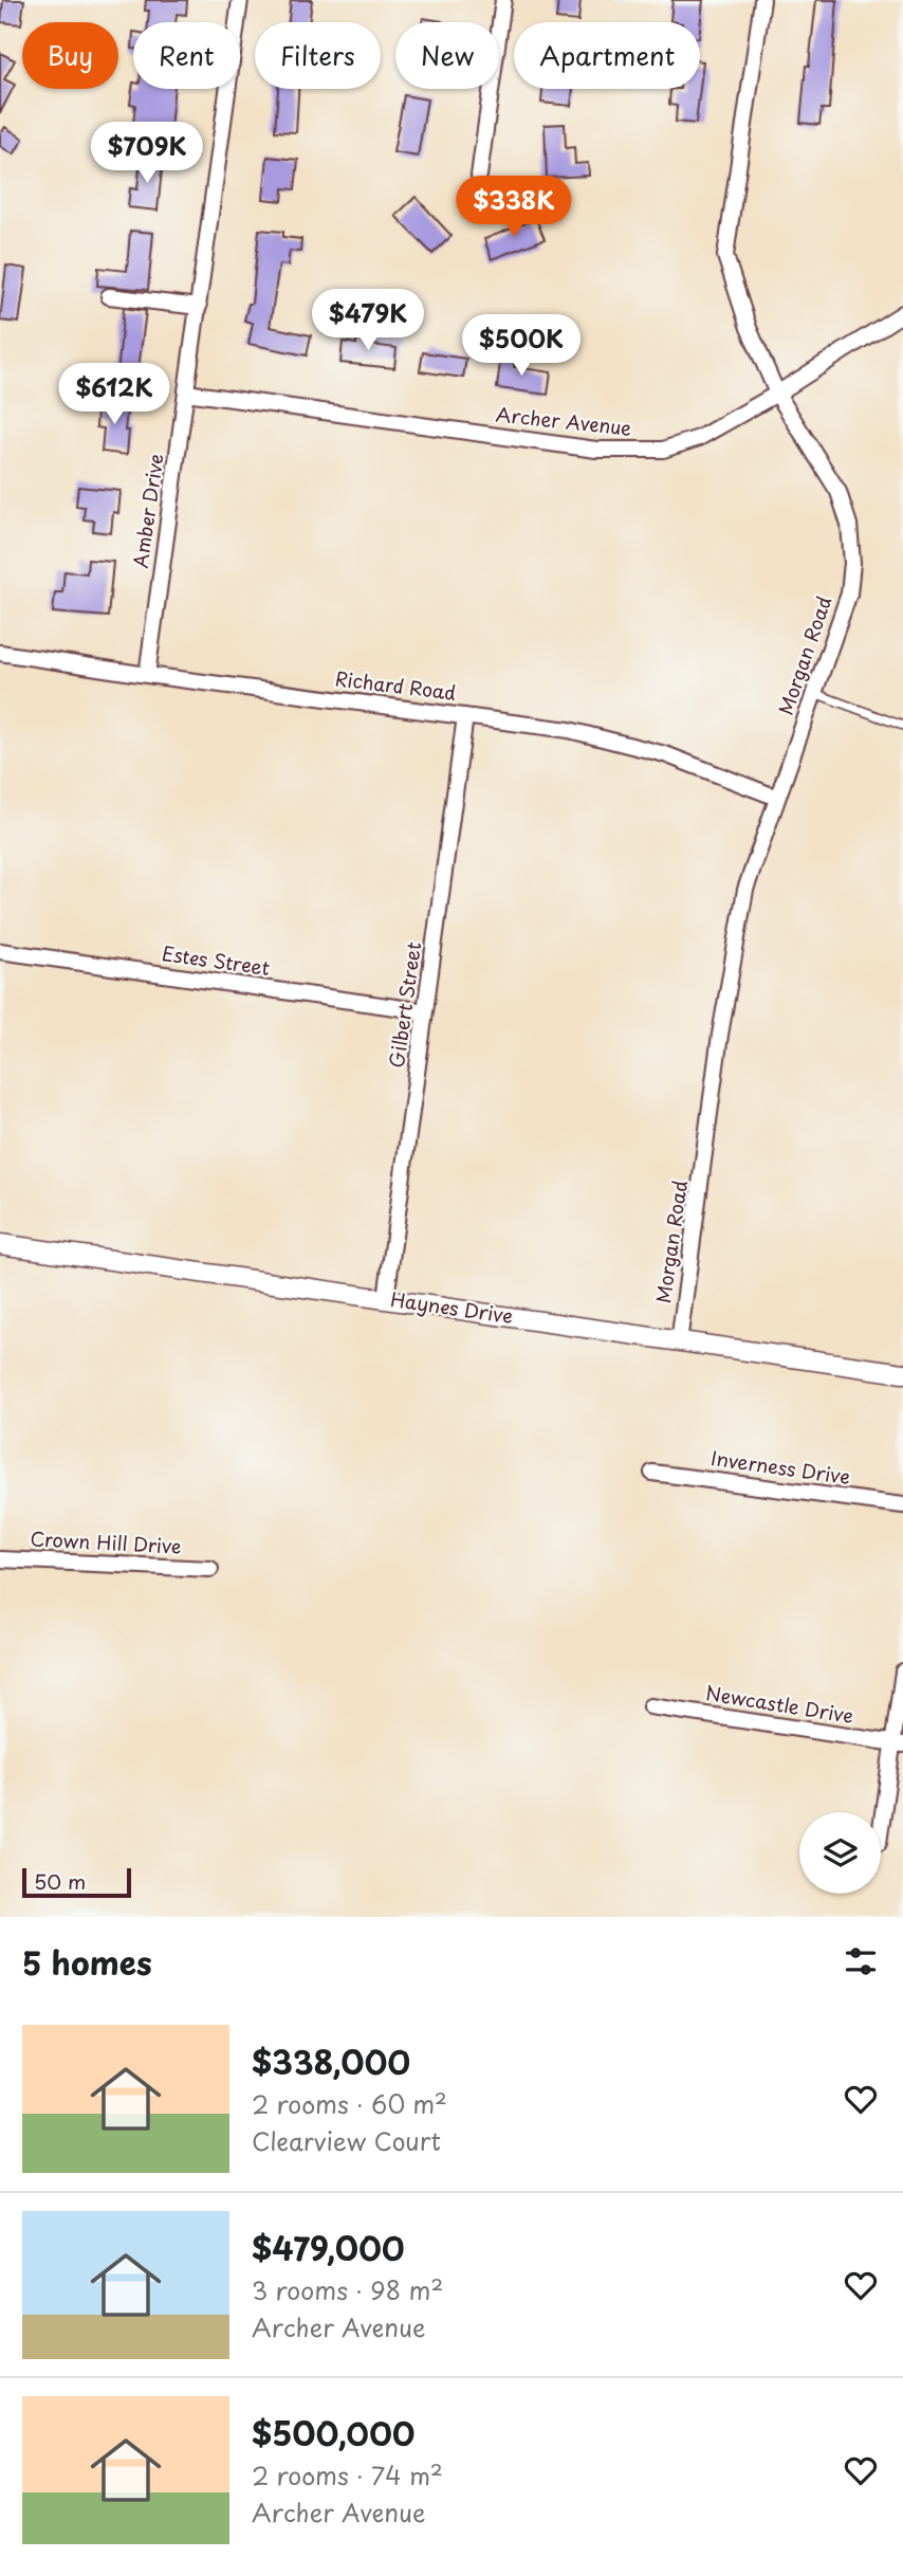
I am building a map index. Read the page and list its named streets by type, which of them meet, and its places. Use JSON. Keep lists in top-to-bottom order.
{
  "streets": {
    "street": [
      "Archer Avenue",
      "Amber Drive",
      "Morgan Road",
      "Richard Road",
      "Estes Street",
      "Gilbert Street",
      "Haynes Drive",
      "Inverness Drive",
      "Crown Hill Drive",
      "Newcastle Drive"
    ]
  },
  "crossings": [
    ["Archer Avenue", "Amber Drive"],
    ["Archer Avenue", "Morgan Road"],
    ["Amber Drive", "Richard Road"],
    ["Morgan Road", "Richard Road"],
    ["Morgan Road", "Haynes Drive"],
    ["Richard Road", "Gilbert Street"],
    ["Estes Street", "Gilbert Street"],
    ["Gilbert Street", "Haynes Drive"]
  ],
  "scale_bar": "50 m",
  "page": {
    "chip": [
      "Buy",
      "Rent",
      "Filters",
      "New",
      "Apartment"
    ],
    "price": [
      "$709K",
      "$338K",
      "$479K",
      "$500K",
      "$612K"
    ],
    "scale": "50 m",
    "heading": "5 homes",
    "list": [
      {
        "name": "$338,000",
        "note": "2 rooms · 60 m² · Clearview Court"
      },
      {
        "name": "$479,000",
        "note": "3 rooms · 98 m² · Archer Avenue"
      },
      {
        "name": "$500,000",
        "note": "2 rooms · 74 m² · Archer Avenue"
      }
    ]
  }
}
